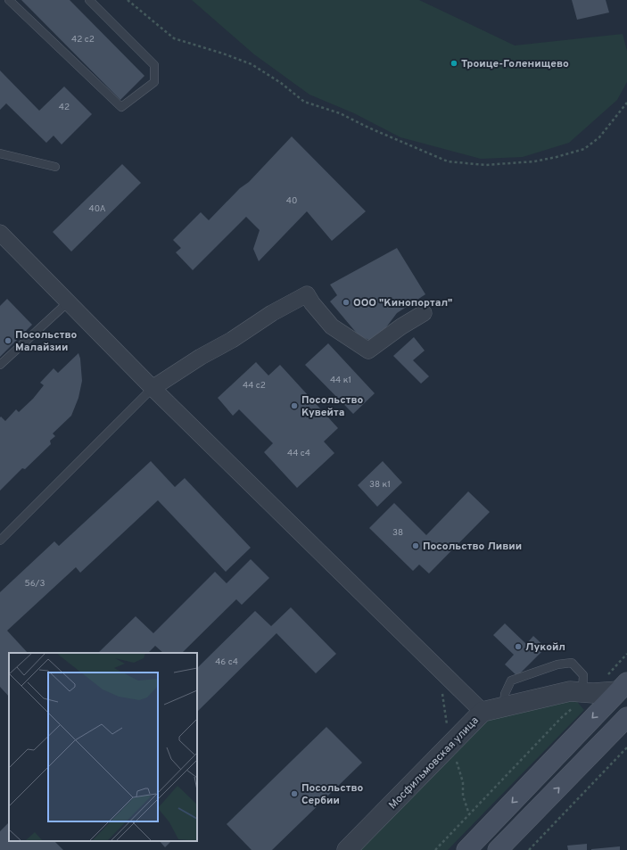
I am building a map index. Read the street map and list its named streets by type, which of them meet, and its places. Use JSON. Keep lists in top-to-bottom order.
{
  "streets": {
    "main road": ["Мосфильмовская улица"]
  },
  "places": [
    "Троице-Голенищево",
    "ООО \"Кинопортал\"",
    "Посольство Малайзии",
    "Посольство Кувейта",
    "Посольство Ливии",
    "Лукойл",
    "Посольство Сербии"
  ],
  "house_numbers": [
    "42 с2",
    "42",
    "40",
    "40А",
    "44 к1",
    "44 с2",
    "44 с4",
    "38 к1",
    "38",
    "56/3",
    "46 с4"
  ]
}
